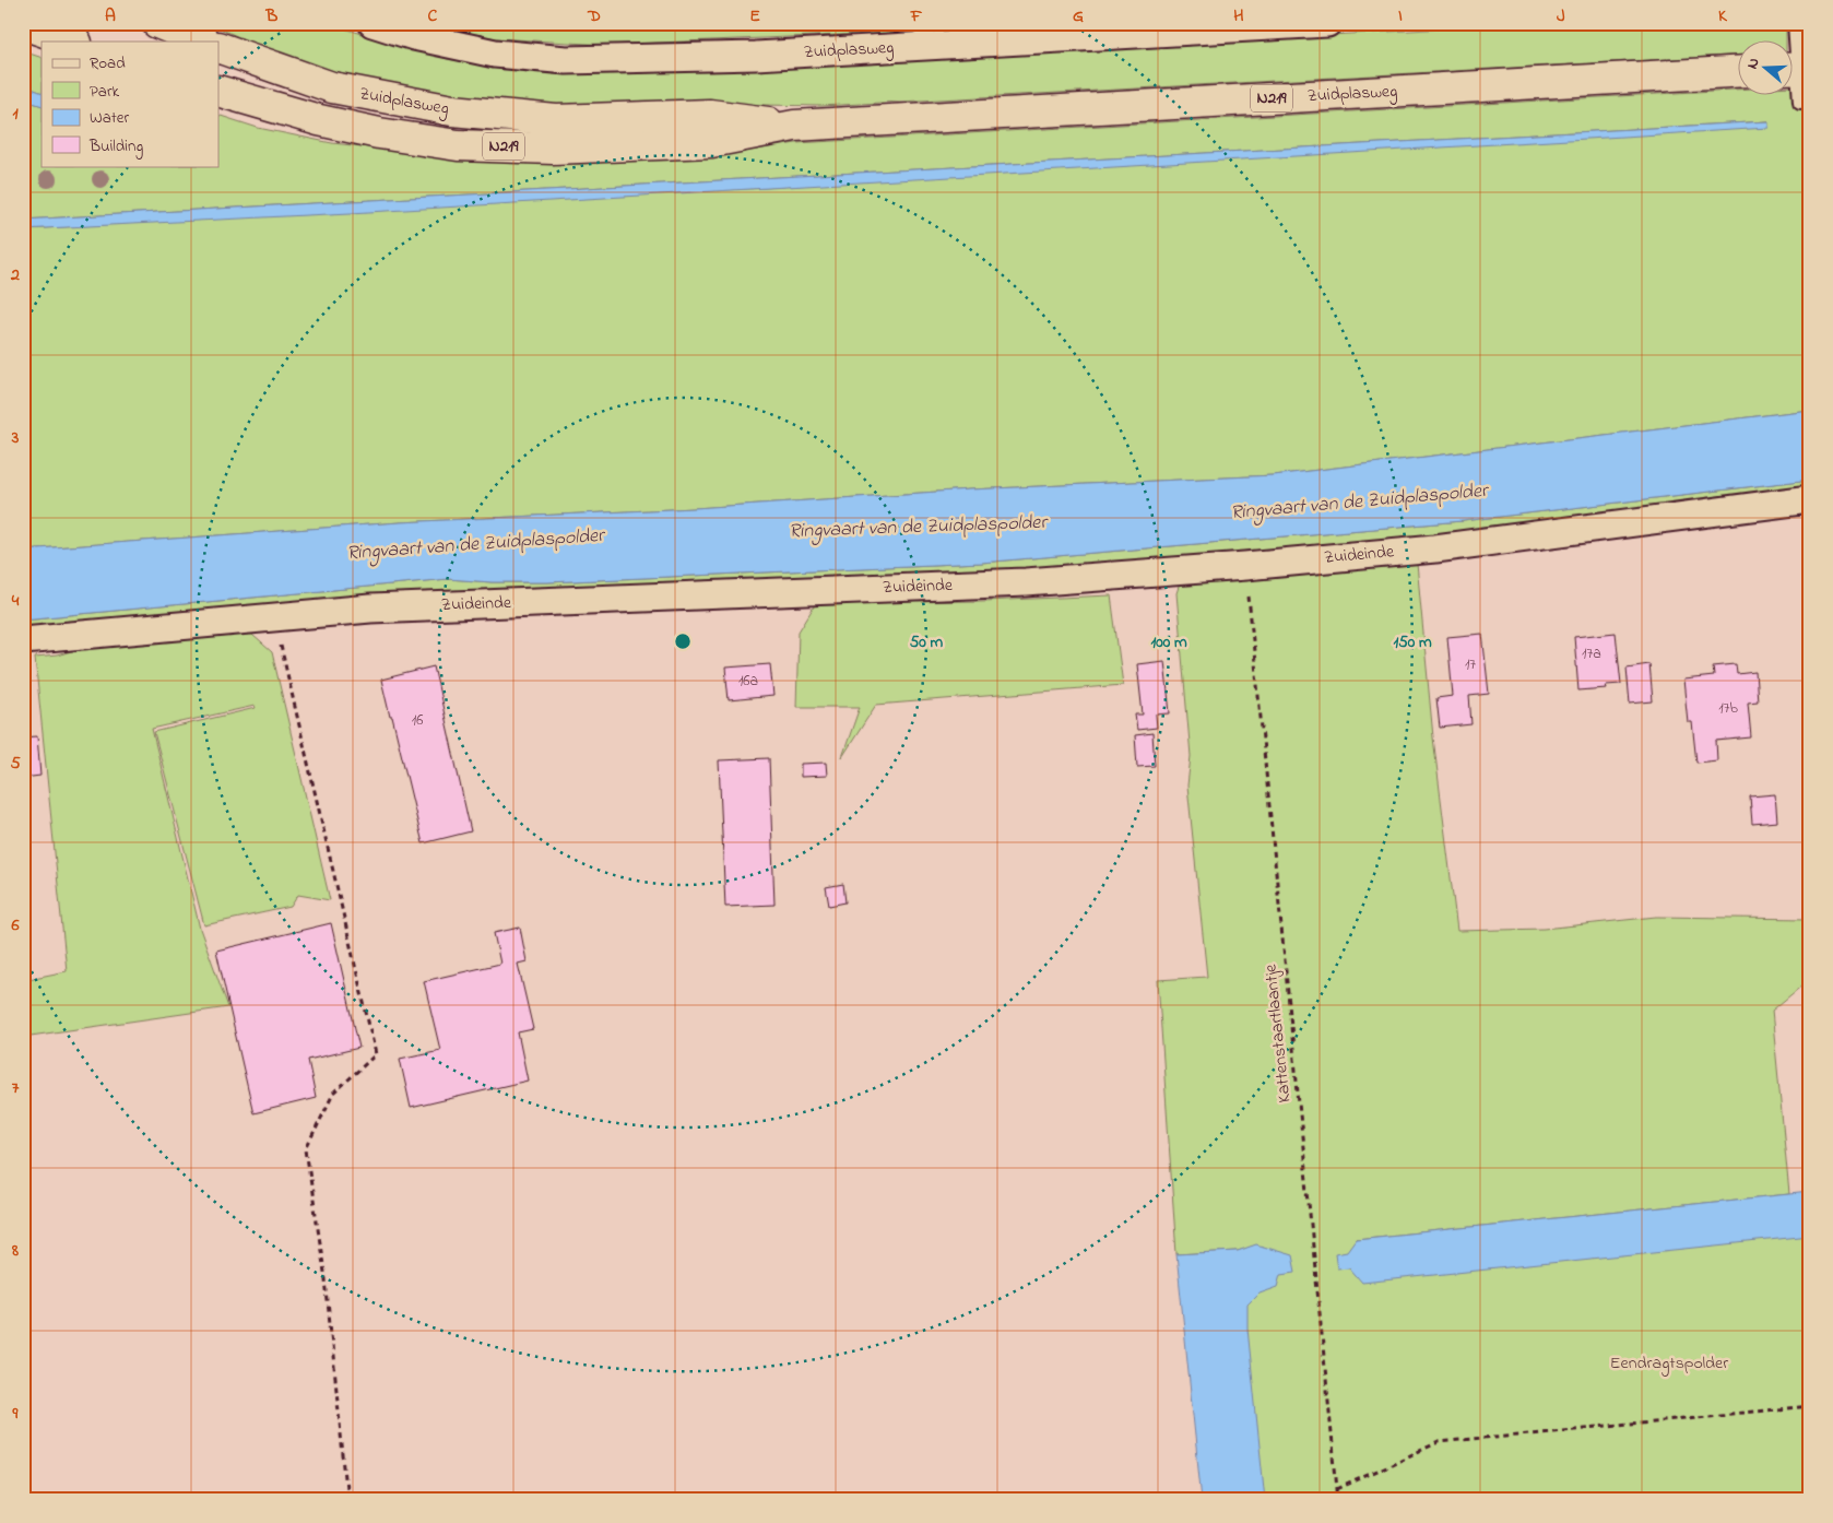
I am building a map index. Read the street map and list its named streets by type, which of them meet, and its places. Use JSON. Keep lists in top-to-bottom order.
{
  "streets": {
    "main road": ["Zuidplasweg", "N219"],
    "street": ["Zuideinde"],
    "path": ["Kattenstaartlaantje"]
  },
  "crossings": [
    ["Zuideinde", "Kattenstaartlaantje"]
  ],
  "water": ["Ringvaart van de Zuidplaspolder"],
  "parks": ["Eendragtspolder"],
  "house_numbers": [
    "17a",
    "17",
    "16a",
    "17b",
    "16"
  ],
  "legend": [
    "Road",
    "Park",
    "Water",
    "Building"
  ],
  "north": "left",
  "grid": {
    "columns": [
      "A",
      "B",
      "C",
      "D",
      "E",
      "F",
      "G",
      "H",
      "I",
      "J",
      "K"
    ],
    "rows": [
      "1",
      "2",
      "3",
      "4",
      "5",
      "6",
      "7",
      "8",
      "9"
    ]
  },
  "rings": ["50 m", "100 m", "150 m"]
}
